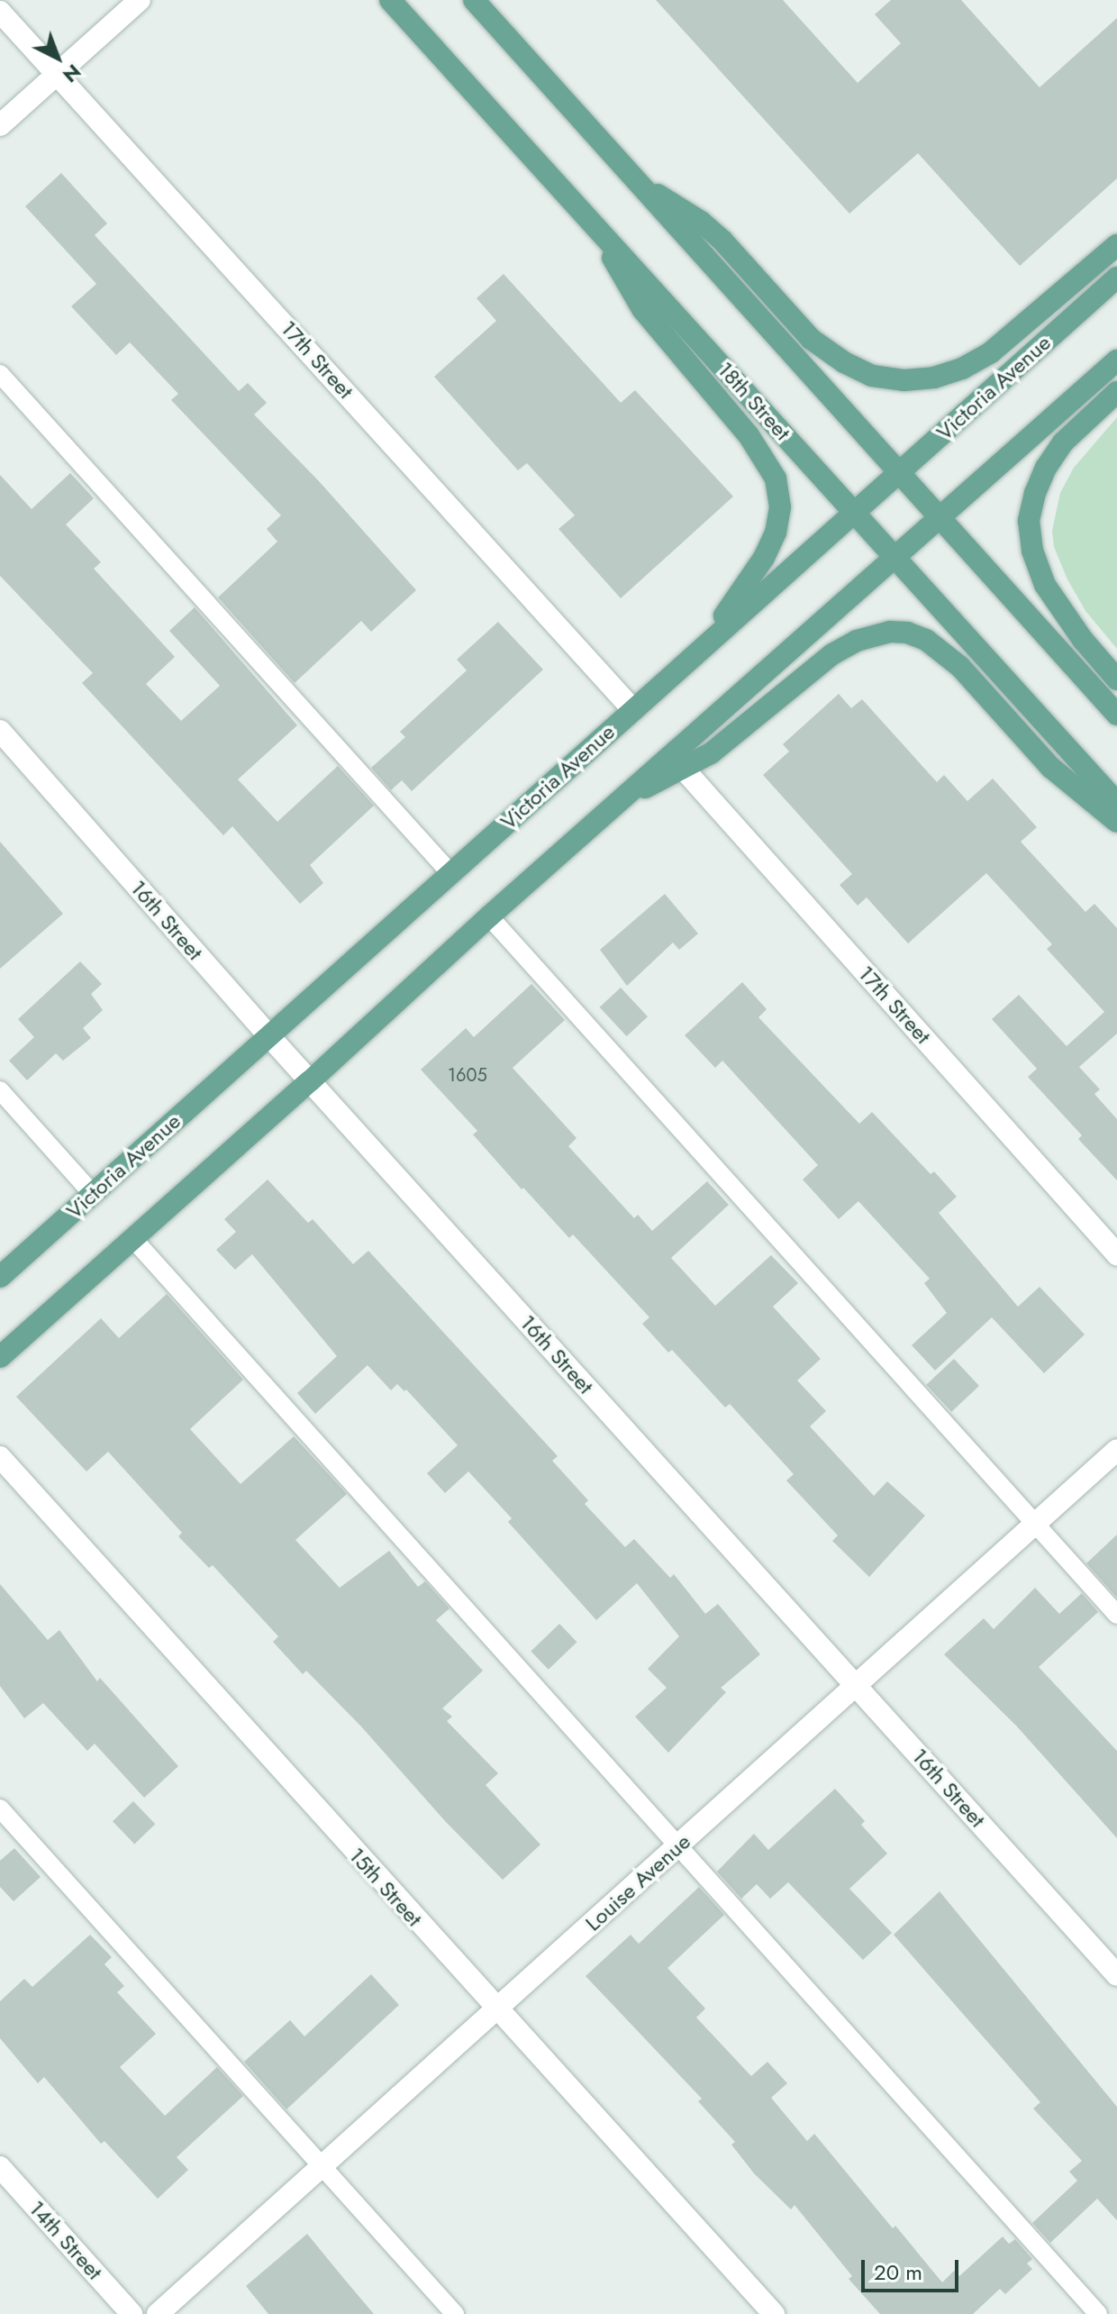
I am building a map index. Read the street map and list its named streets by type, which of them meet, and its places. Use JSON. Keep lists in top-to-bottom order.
{
  "streets": {
    "main road": ["Victoria Avenue", "18th Street"],
    "street": [
      "17th Street",
      "16th Street",
      "Louise Avenue",
      "15th Street",
      "14th Street"
    ]
  },
  "crossings": [
    ["17th Street", "Victoria Avenue"],
    ["Victoria Avenue", "18th Street"],
    ["Victoria Avenue", "16th Street"],
    ["16th Street", "Louise Avenue"],
    ["Louise Avenue", "15th Street"]
  ],
  "house_numbers": ["1605"],
  "scale_bar": "20 m",
  "north": "bottom right"
}
